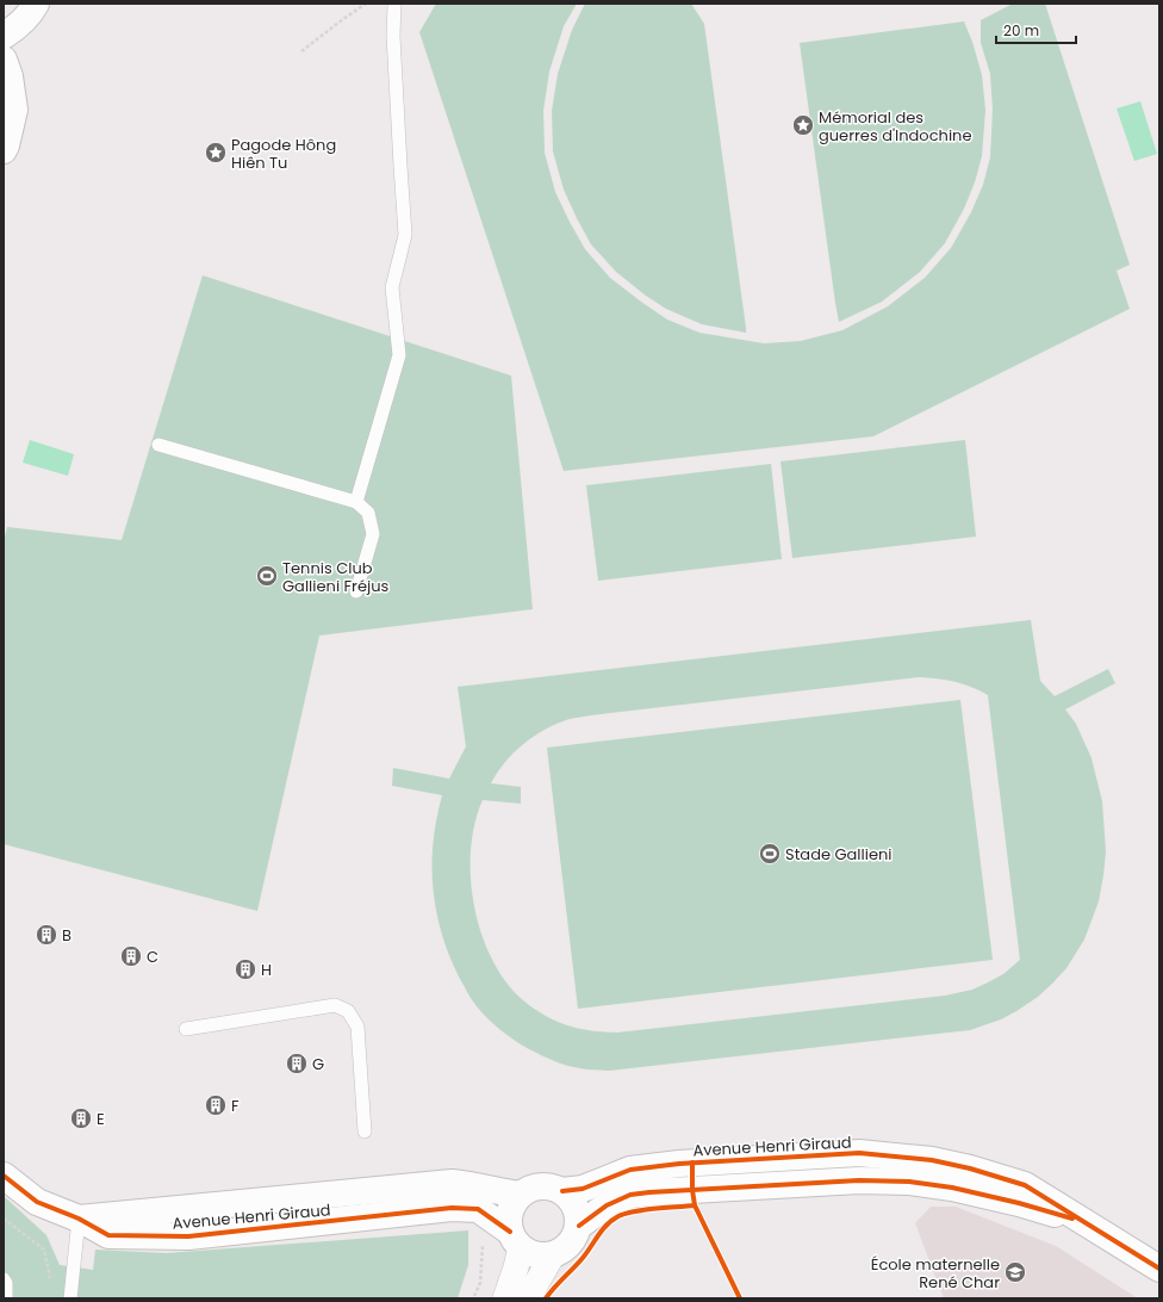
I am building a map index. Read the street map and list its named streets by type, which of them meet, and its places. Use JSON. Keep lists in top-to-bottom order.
{
  "streets": {
    "street": ["Avenue Henri Giraud"]
  },
  "places": {
    "place": ["Mémorial des guerres d'Indochine", "Pagode Hông Hiên Tu"],
    "sports": ["Tennis Club Gallieni Fréjus", "Stade Gallieni"],
    "building": [
      "B",
      "C",
      "H",
      "G",
      "F",
      "E"
    ],
    "school or university": ["École maternelle René Char"]
  },
  "scale_bar": "20 m"
}
